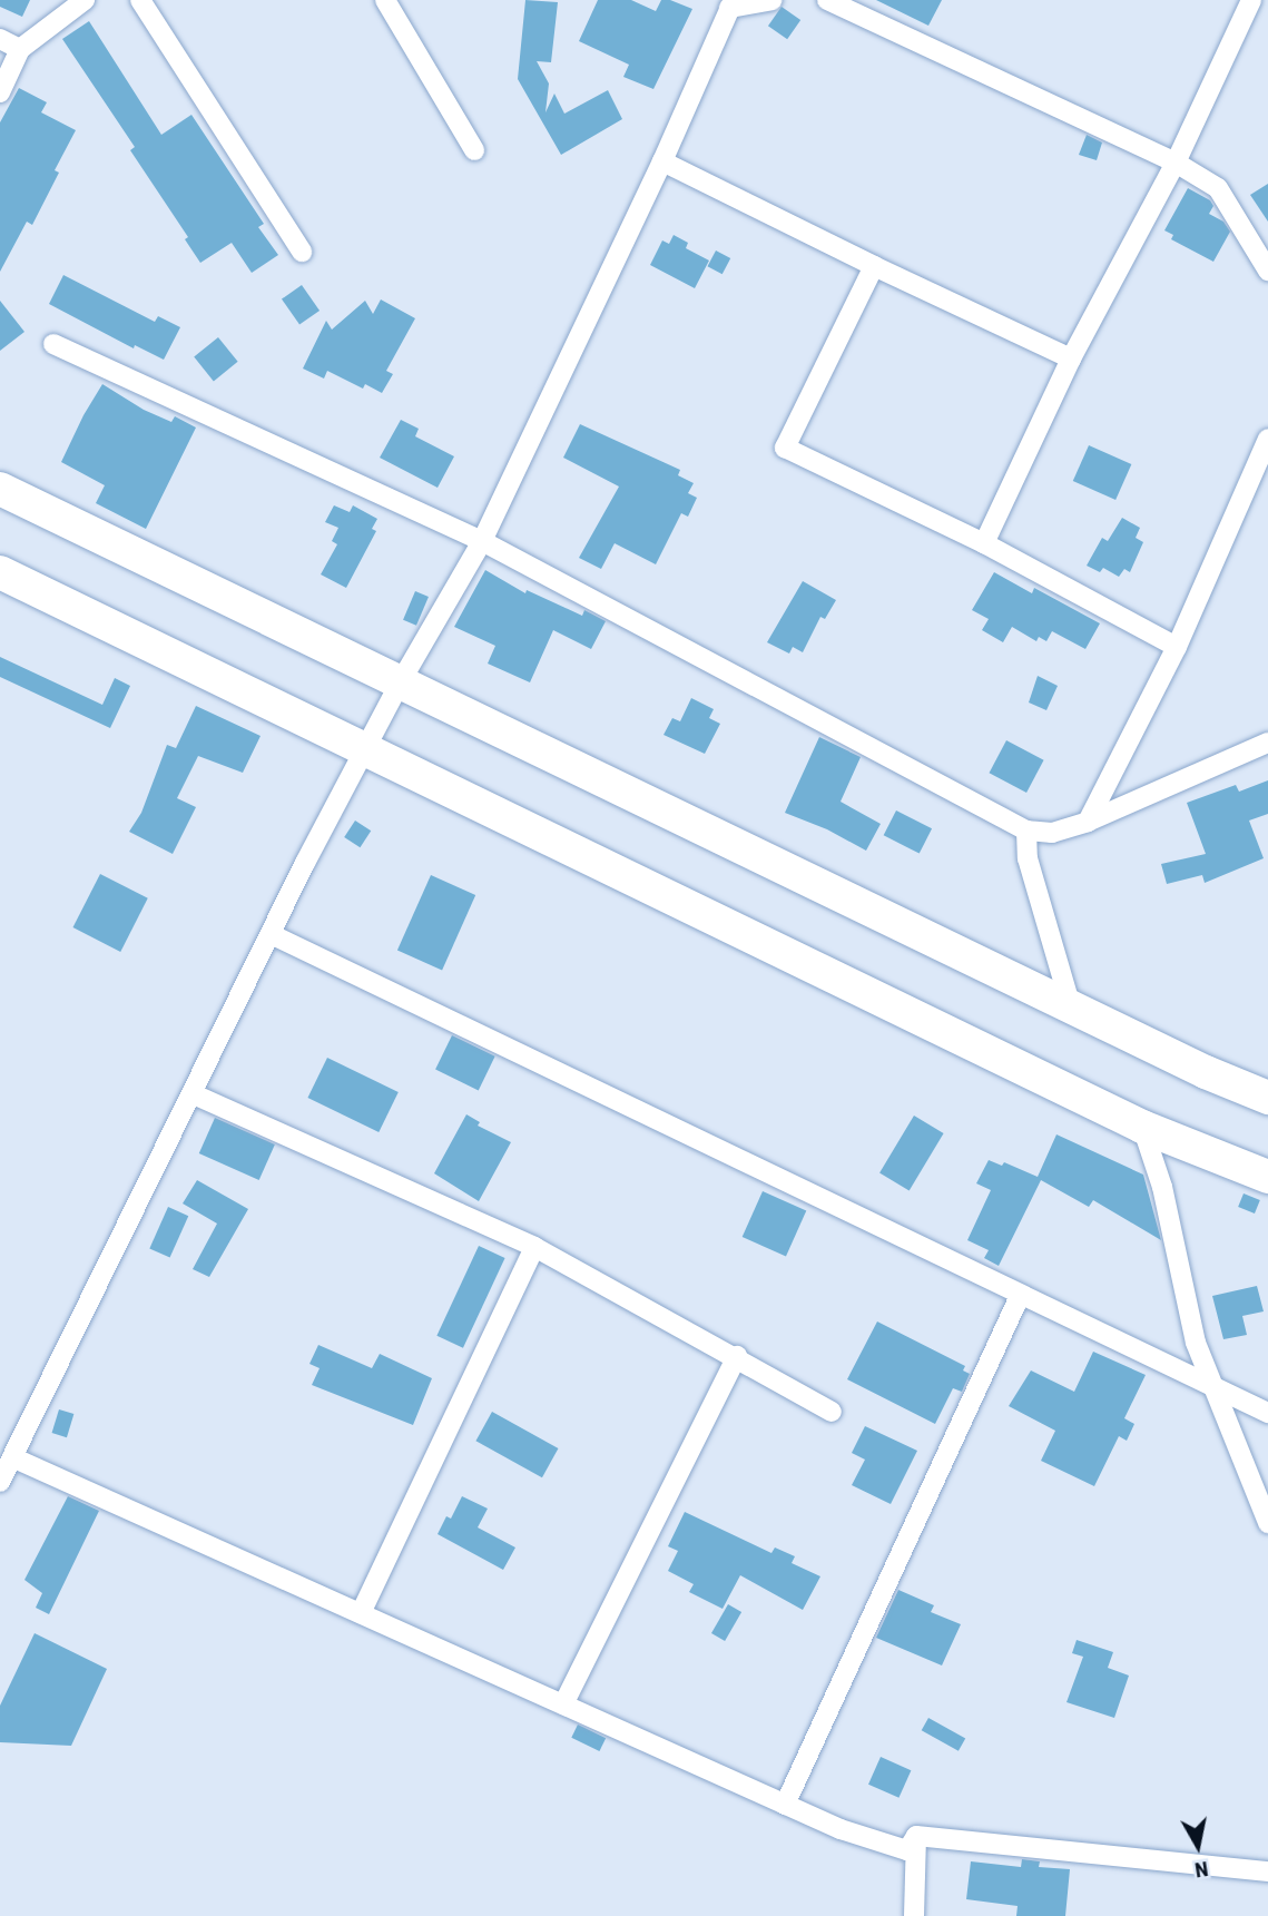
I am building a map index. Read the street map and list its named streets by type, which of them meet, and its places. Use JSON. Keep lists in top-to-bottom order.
{
  "north": "bottom"
}
